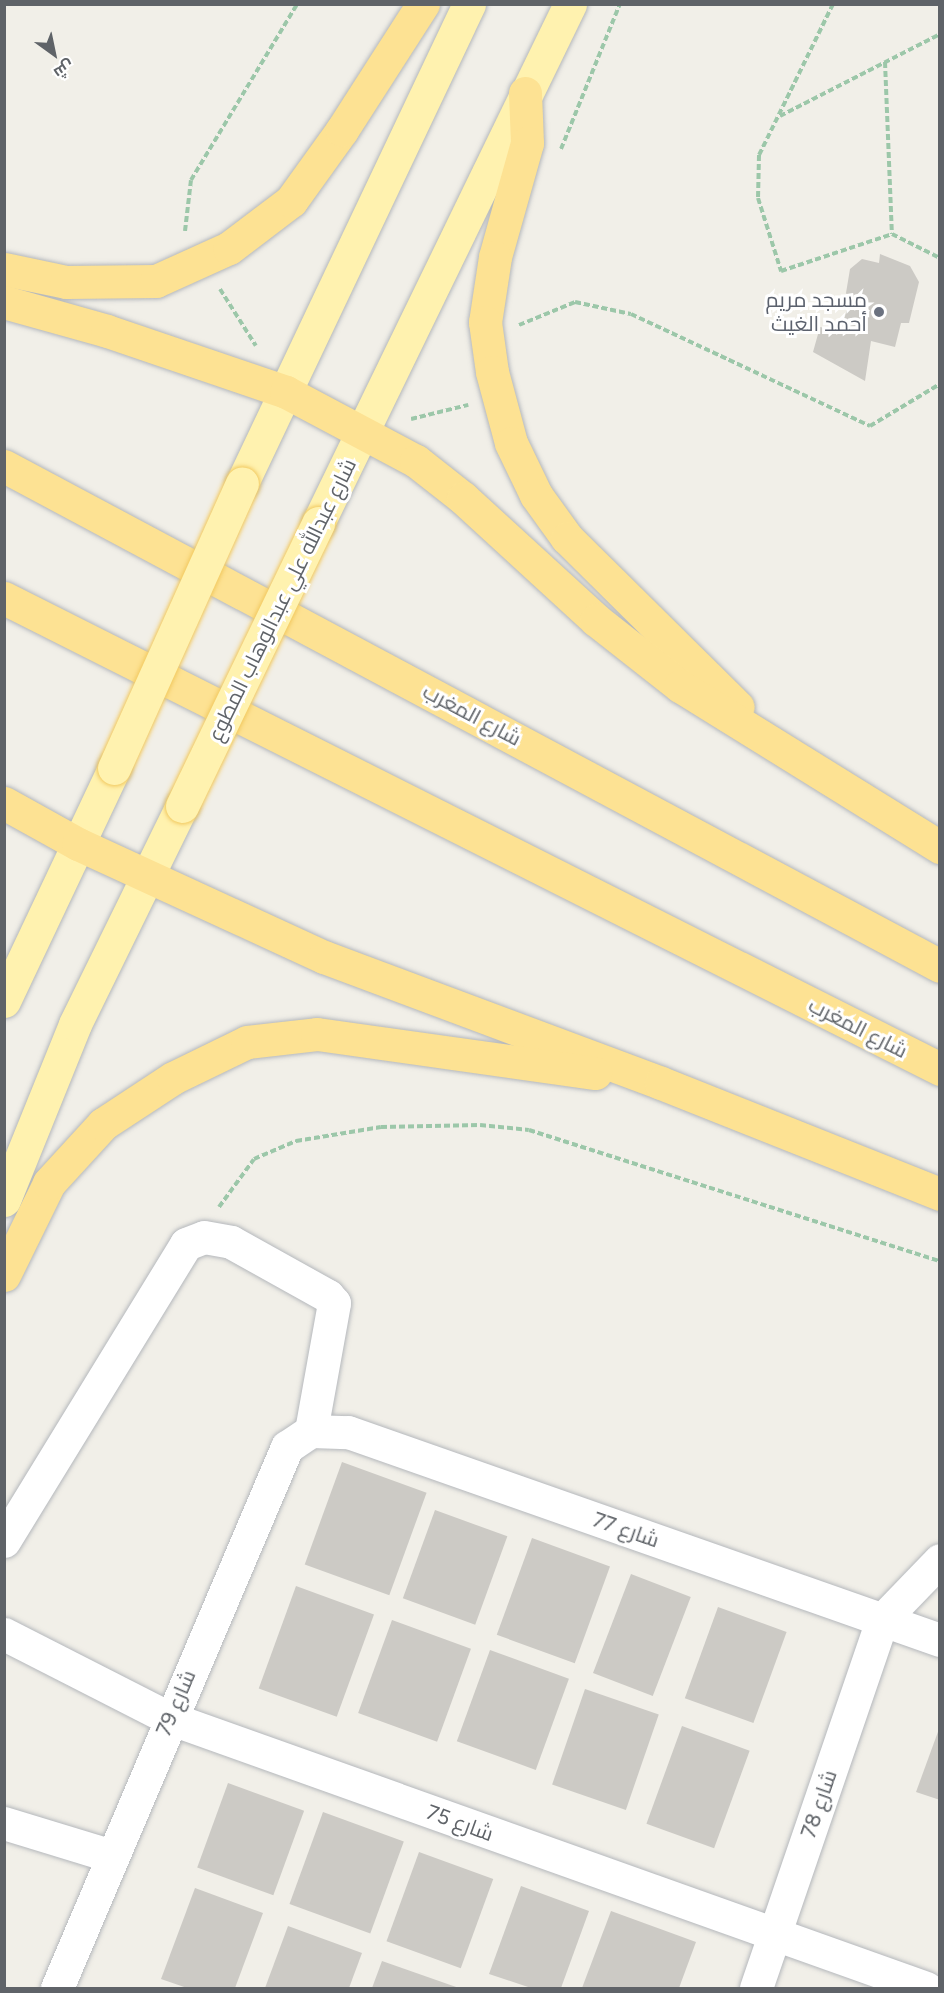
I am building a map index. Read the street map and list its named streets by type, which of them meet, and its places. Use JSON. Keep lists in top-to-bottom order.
{
  "streets": {
    "highway": ["شارع المغرب"],
    "main road": ["شارع عبدالله علي عبدالوهاب المطوع"],
    "street": [
      "شارع 77",
      "شارع 79",
      "شارع 78",
      "شارع 75"
    ]
  },
  "crossings": [
    ["شارع 77", "شارع 79"],
    ["شارع 77", "شارع 78"],
    ["شارع 79", "شارع 75"],
    ["شارع 78", "شارع 75"]
  ],
  "places": ["مسجد مريم أحمد الغيث"],
  "north": "bottom right"
}
